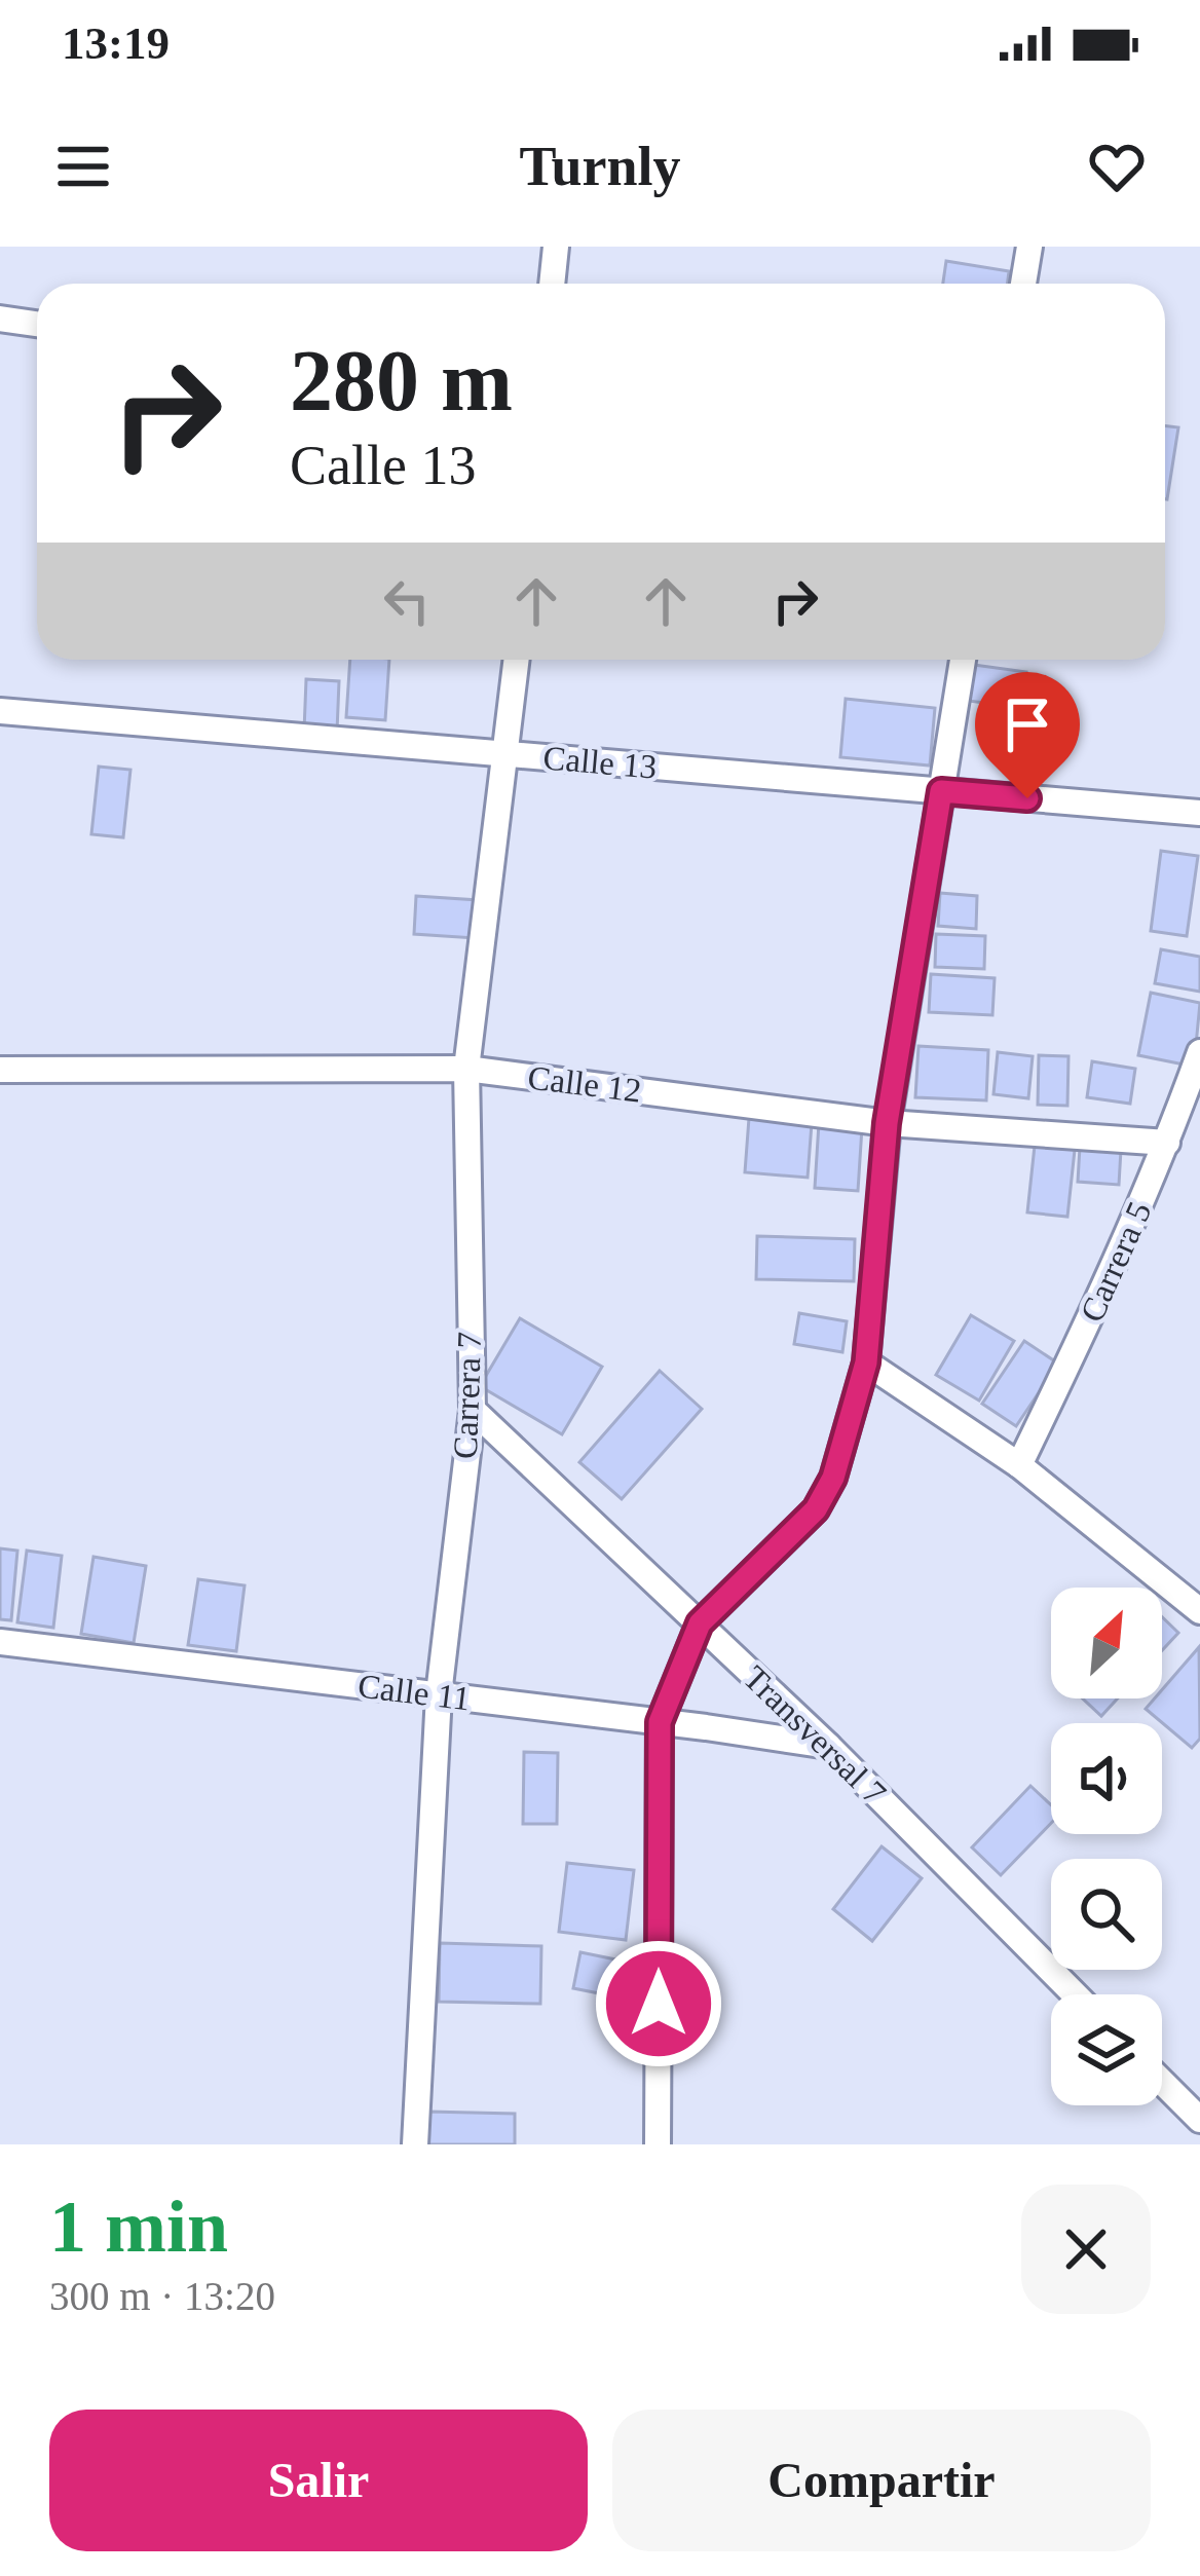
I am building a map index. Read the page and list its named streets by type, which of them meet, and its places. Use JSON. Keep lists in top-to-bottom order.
{
  "streets": {
    "street": [
      "Calle 13",
      "Calle 12",
      "Carrera 5",
      "Carrera 7",
      "Calle 11",
      "Transversal 7"
    ]
  },
  "crossings": [
    ["Calle 13", "Carrera 7"],
    ["Calle 12", "Carrera 5"],
    ["Calle 12", "Carrera 7"],
    ["Carrera 7", "Calle 11"],
    ["Carrera 7", "Transversal 7"],
    ["Calle 11", "Transversal 7"]
  ],
  "north": "top right",
  "page": {
    "status": "13:19",
    "header": "Turnly",
    "turn": ["280 m", "Calle 13"],
    "heading": ["1 min", "300 m · 13:20"],
    "buttons": ["Salir", "Compartir"]
  }
}
